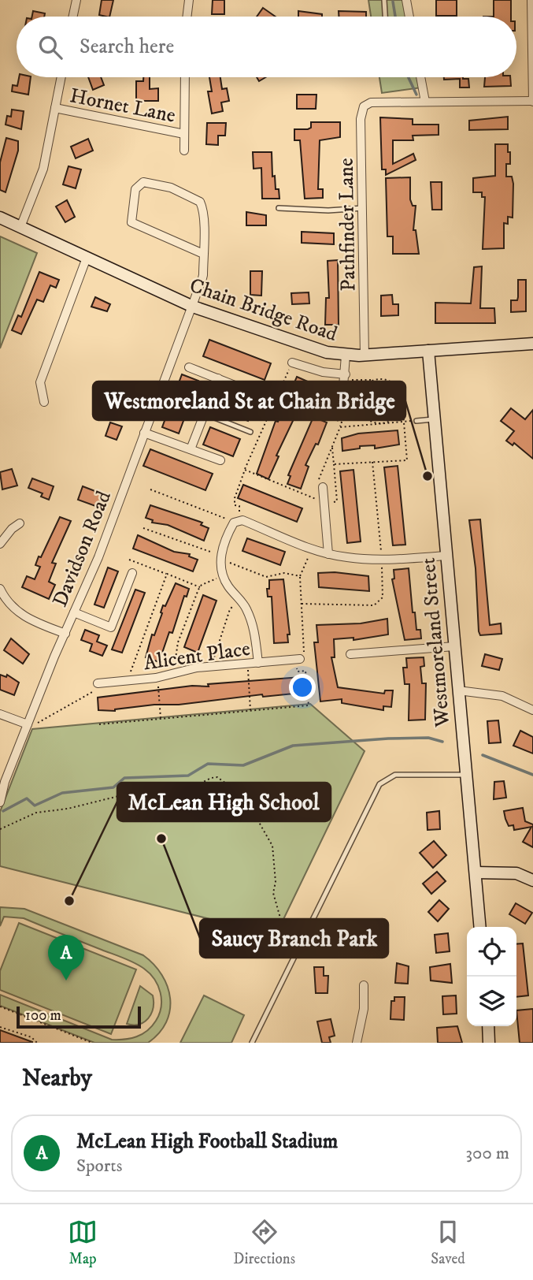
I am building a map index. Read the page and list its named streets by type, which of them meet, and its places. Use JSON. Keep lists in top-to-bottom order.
{
  "streets": {
    "main road": ["Chain Bridge Road", "Westmoreland Street"],
    "street": [
      "Hornet Lane",
      "Pathfinder Lane",
      "Davidson Road",
      "Alicent Place"
    ]
  },
  "crossings": [
    ["Pathfinder Lane", "Chain Bridge Road"],
    ["Chain Bridge Road", "Davidson Road"],
    ["Chain Bridge Road", "Westmoreland Street"]
  ],
  "places": ["Westmoreland St at Chain Bridge", "Saucy Branch Park", "McLean High School"],
  "scale_bar": "100 m",
  "page": {
    "search": "Search here",
    "pins": "A",
    "scale": "100 m",
    "heading": "Nearby",
    "list": [
      {
        "mark": "A",
        "name": "McLean High Football Stadium",
        "note": "Sports",
        "value": "300 m"
      }
    ],
    "nav": ["Map", "Directions", "Saved"]
  }
}
